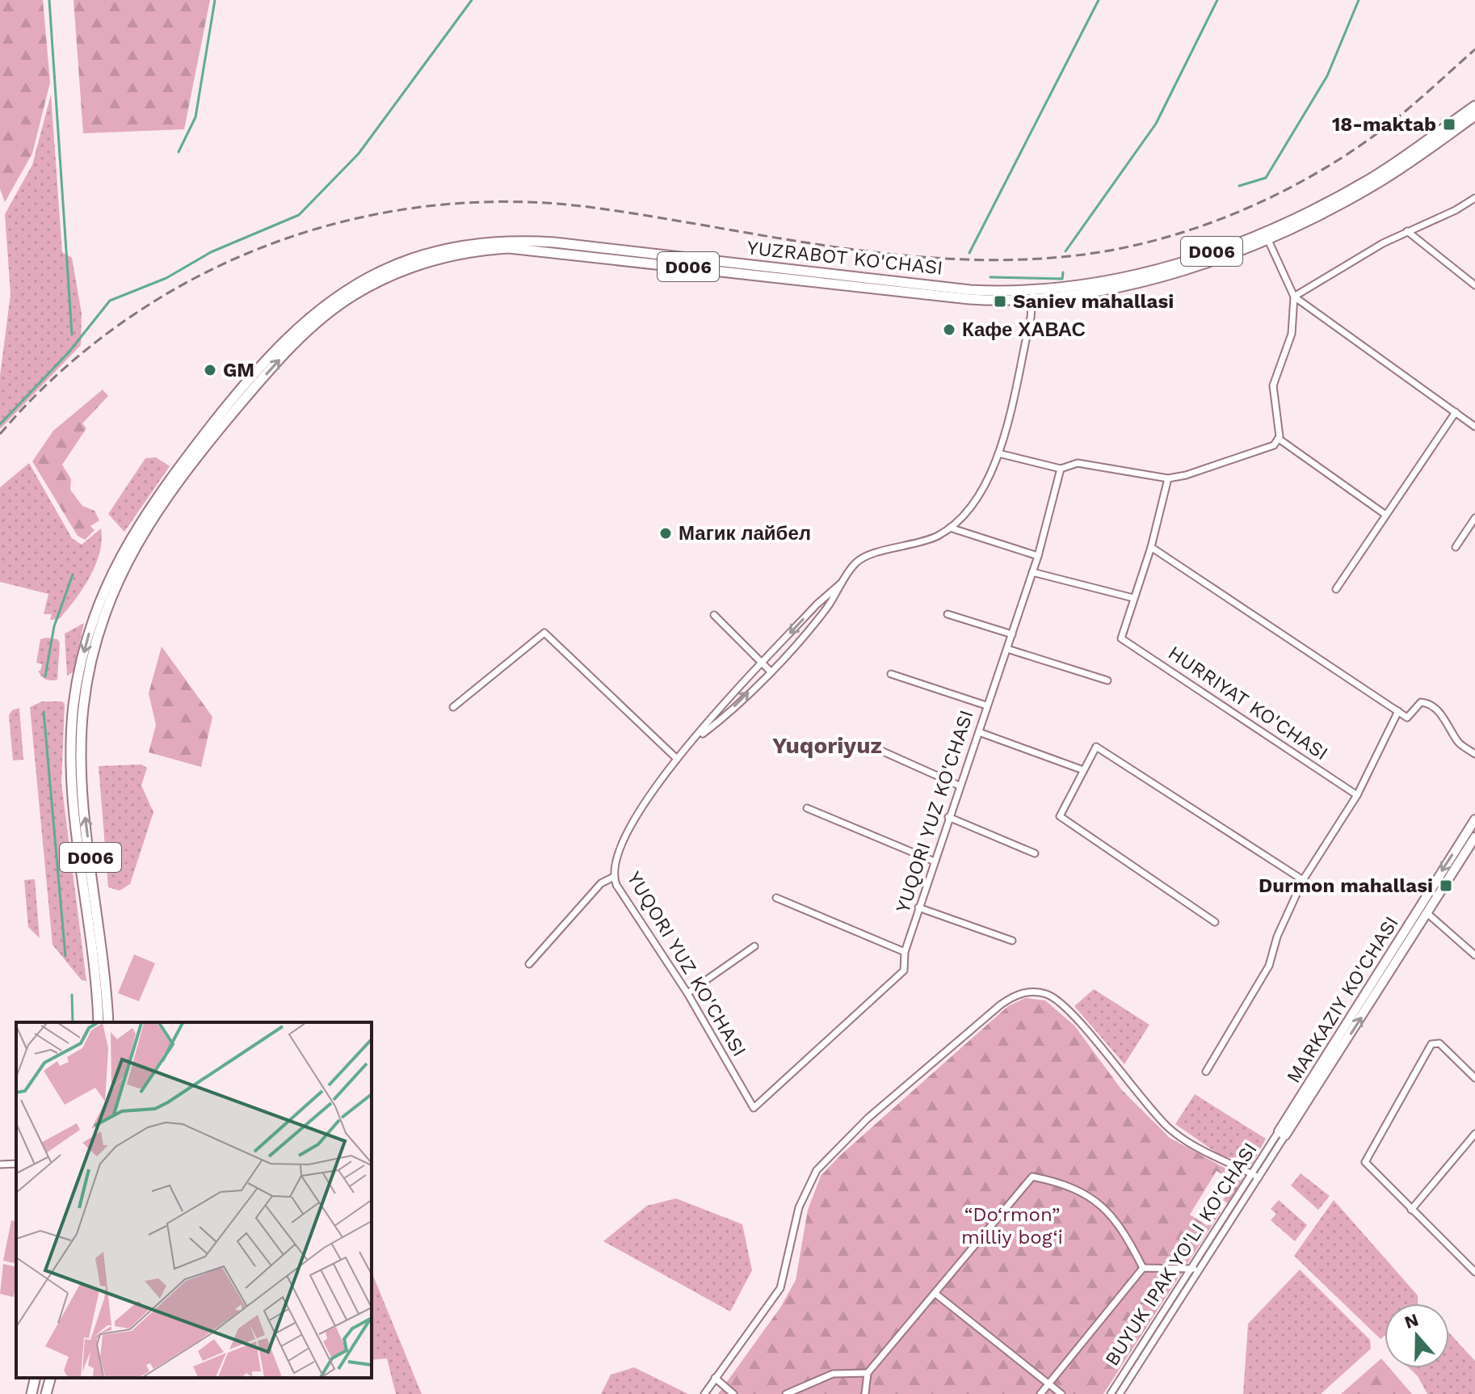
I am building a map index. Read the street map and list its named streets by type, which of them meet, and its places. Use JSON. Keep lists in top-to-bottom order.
{
  "streets": {
    "main road": ["D006", "YUZRABOT KO'CHASI"],
    "street": [
      "HURRIYAT KO'CHASI",
      "YUQORI YUZ KO'CHASI",
      "MARKAZIY KO'CHASI",
      "BUYUK IPAK YO'LI KO'CHASI"
    ]
  },
  "crossings": [
    ["YUZRABOT KO'CHASI", "YUQORI YUZ KO'CHASI"],
    ["MARKAZIY KO'CHASI", "BUYUK IPAK YO'LI KO'CHASI"]
  ],
  "districts": ["Yuqoriyuz"],
  "parks": ["“Do‘rmon” milliy bog‘i"],
  "places": {
    "transit": ["18-maktab", "Saniev mahallasi", "Durmon mahallasi"],
    "other": ["Кафе ХАВАС", "GM", "Магик лайбел"]
  },
  "north": "top"
}
